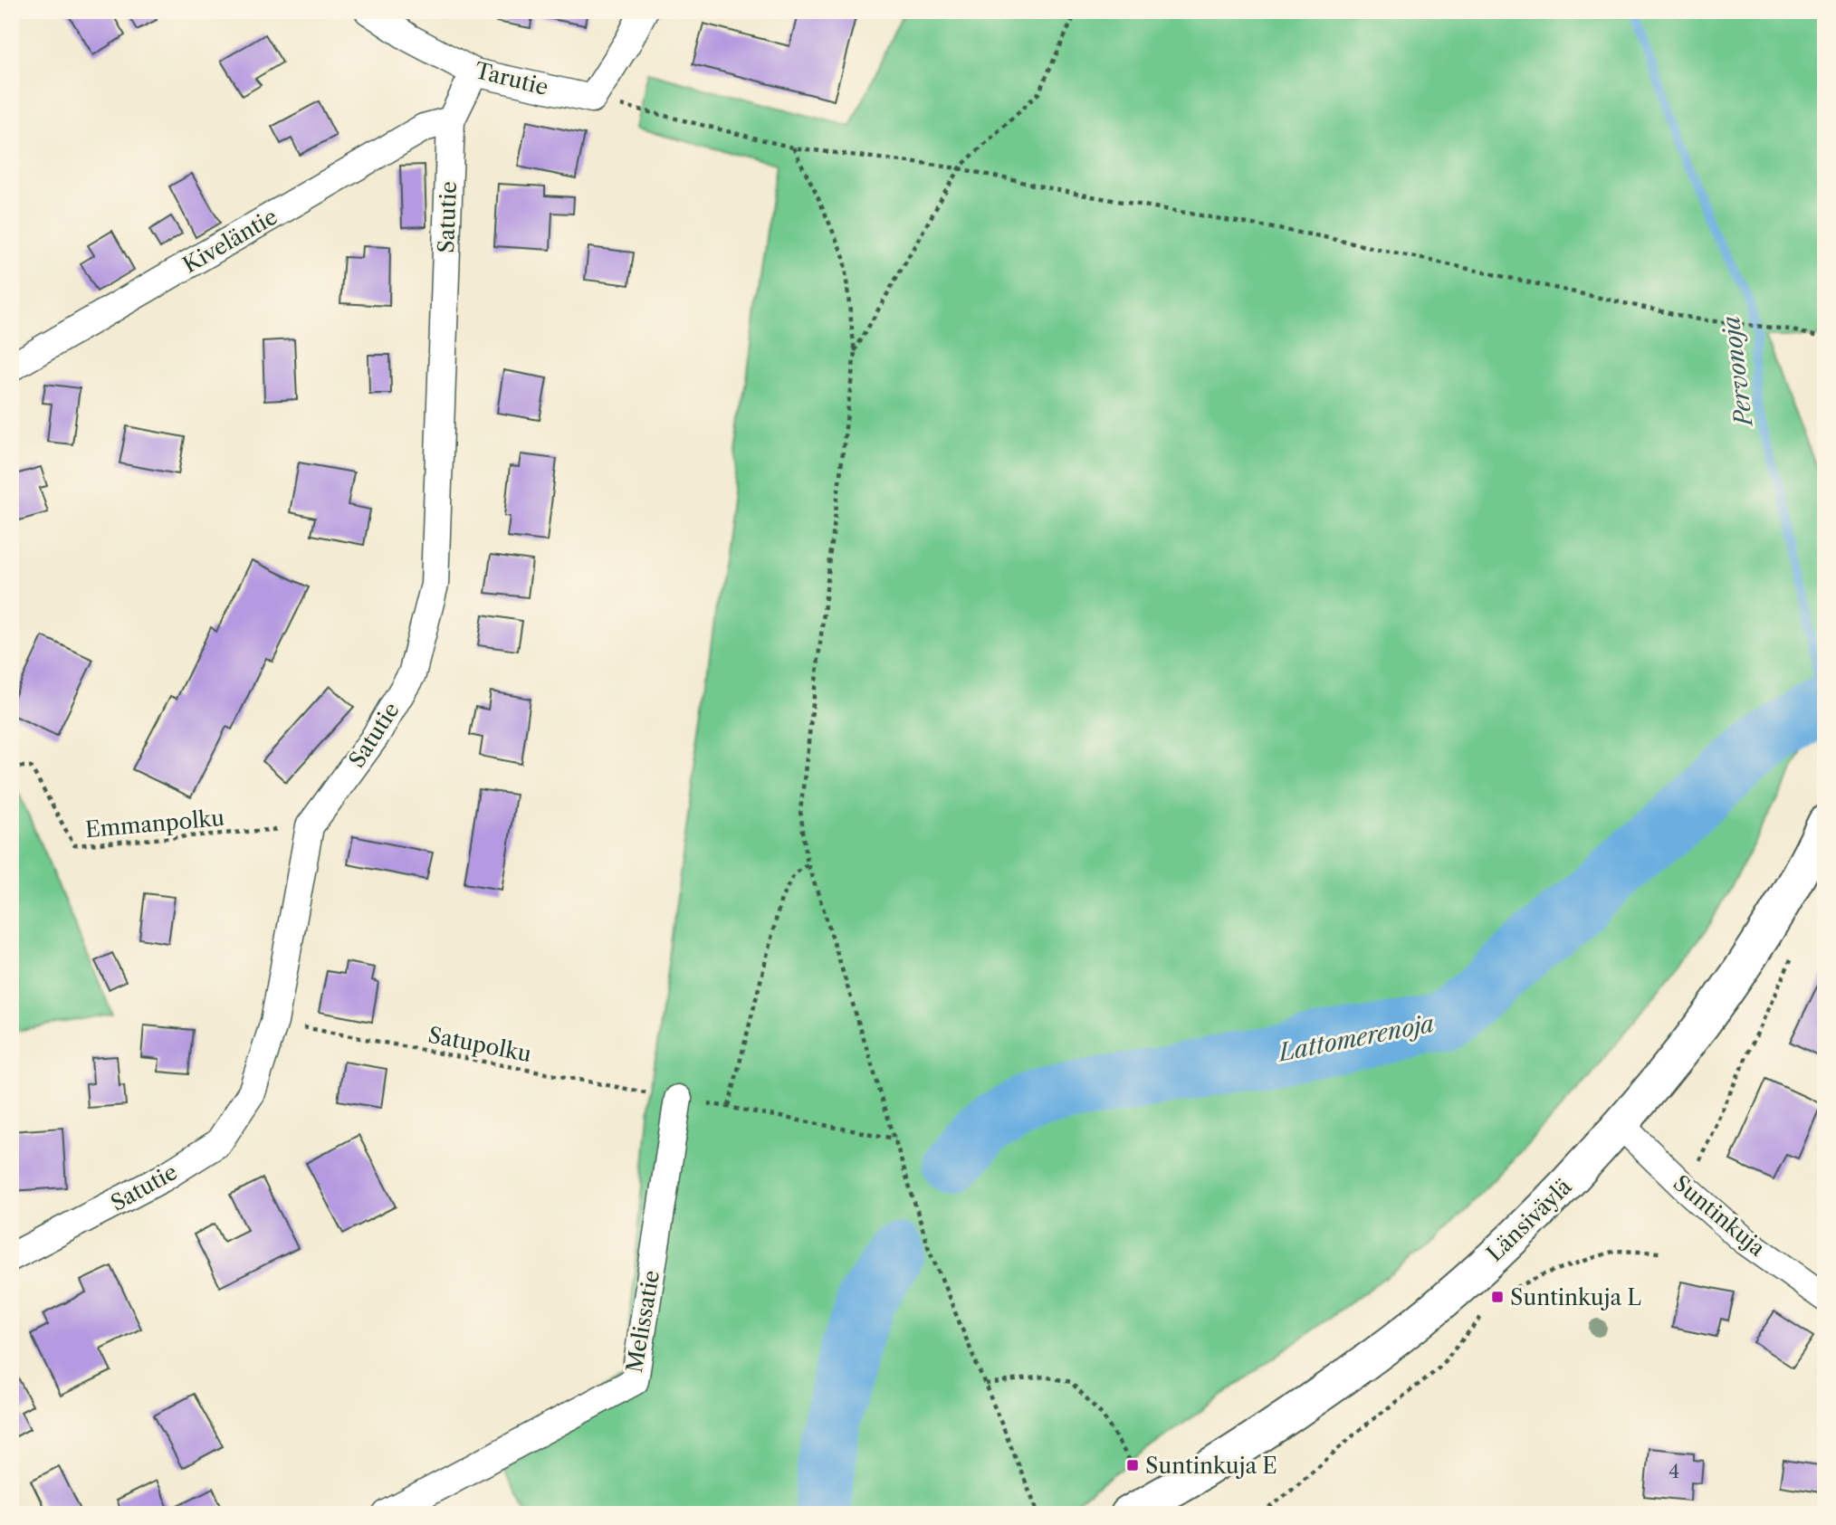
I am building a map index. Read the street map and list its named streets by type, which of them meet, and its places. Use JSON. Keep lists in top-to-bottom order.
{
  "streets": {
    "main road": ["Länsiväylä"],
    "street": [
      "Tarutie",
      "Satutie",
      "Kiveläntie",
      "Suntinkuja",
      "Melissatie"
    ],
    "path": ["Emmanpolku", "Satupolku"]
  },
  "crossings": [
    ["Tarutie", "Satutie"],
    ["Satutie", "Kiveläntie"],
    ["Satutie", "Emmanpolku"],
    ["Satutie", "Satupolku"],
    ["Satupolku", "Melissatie"],
    ["Suntinkuja", "Länsiväylä"]
  ],
  "water": ["Pervonoja", "Lattomerenoja"],
  "places": {
    "transit": ["Suntinkuja L", "Suntinkuja E"]
  },
  "house_numbers": ["4"]
}
